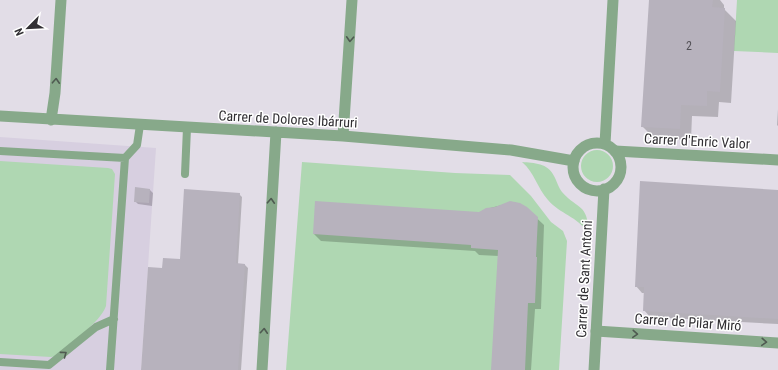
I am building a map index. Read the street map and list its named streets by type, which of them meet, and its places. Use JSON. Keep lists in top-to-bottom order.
{
  "streets": {
    "street": [
      "Carrer de Dolores Ibárruri",
      "Carrer d'Enric Valor",
      "Carrer de Sant Antoni",
      "Carrer de Pilar Miró"
    ]
  },
  "crossings": [
    ["Carrer de Dolores Ibárruri", "Carrer d'Enric Valor"],
    ["Carrer de Dolores Ibárruri", "Carrer de Sant Antoni"],
    ["Carrer d'Enric Valor", "Carrer de Sant Antoni"],
    ["Carrer de Sant Antoni", "Carrer de Pilar Miró"]
  ],
  "one_way": ["Carrer de Pilar Miró"],
  "house_numbers": ["2"],
  "north": "bottom left"
}
